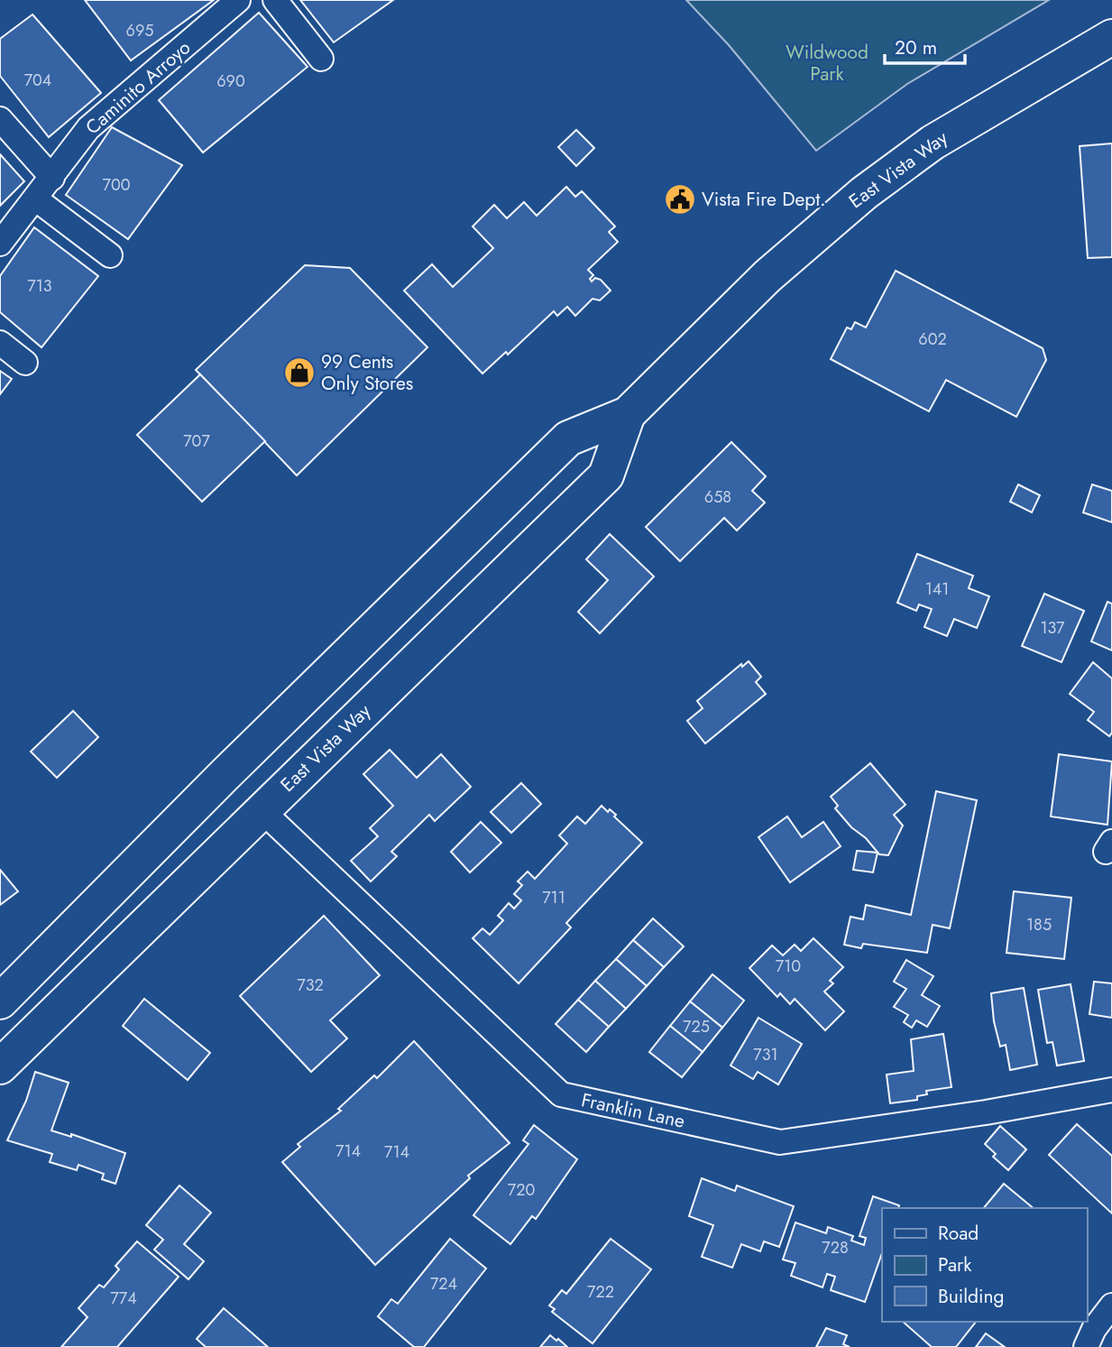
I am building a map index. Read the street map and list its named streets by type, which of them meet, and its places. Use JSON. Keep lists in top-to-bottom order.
{
  "streets": {
    "main road": ["East Vista Way"],
    "street": ["Caminito Arroyo", "Franklin Lane"]
  },
  "crossings": [
    ["East Vista Way", "Franklin Lane"]
  ],
  "parks": ["Wildwood Park"],
  "places": {
    "public building": ["Vista Fire Dept."],
    "shop": ["99 Cents Only Stores"]
  },
  "house_numbers": [
    "695",
    "704",
    "690",
    "700",
    "713",
    "602",
    "707",
    "658",
    "141",
    "137",
    "711",
    "185",
    "710",
    "732",
    "725",
    "731",
    "714",
    "714",
    "720",
    "728",
    "724",
    "722",
    "774"
  ],
  "legend": ["Road", "Park", "Building"],
  "scale_bar": "20 m"
}
